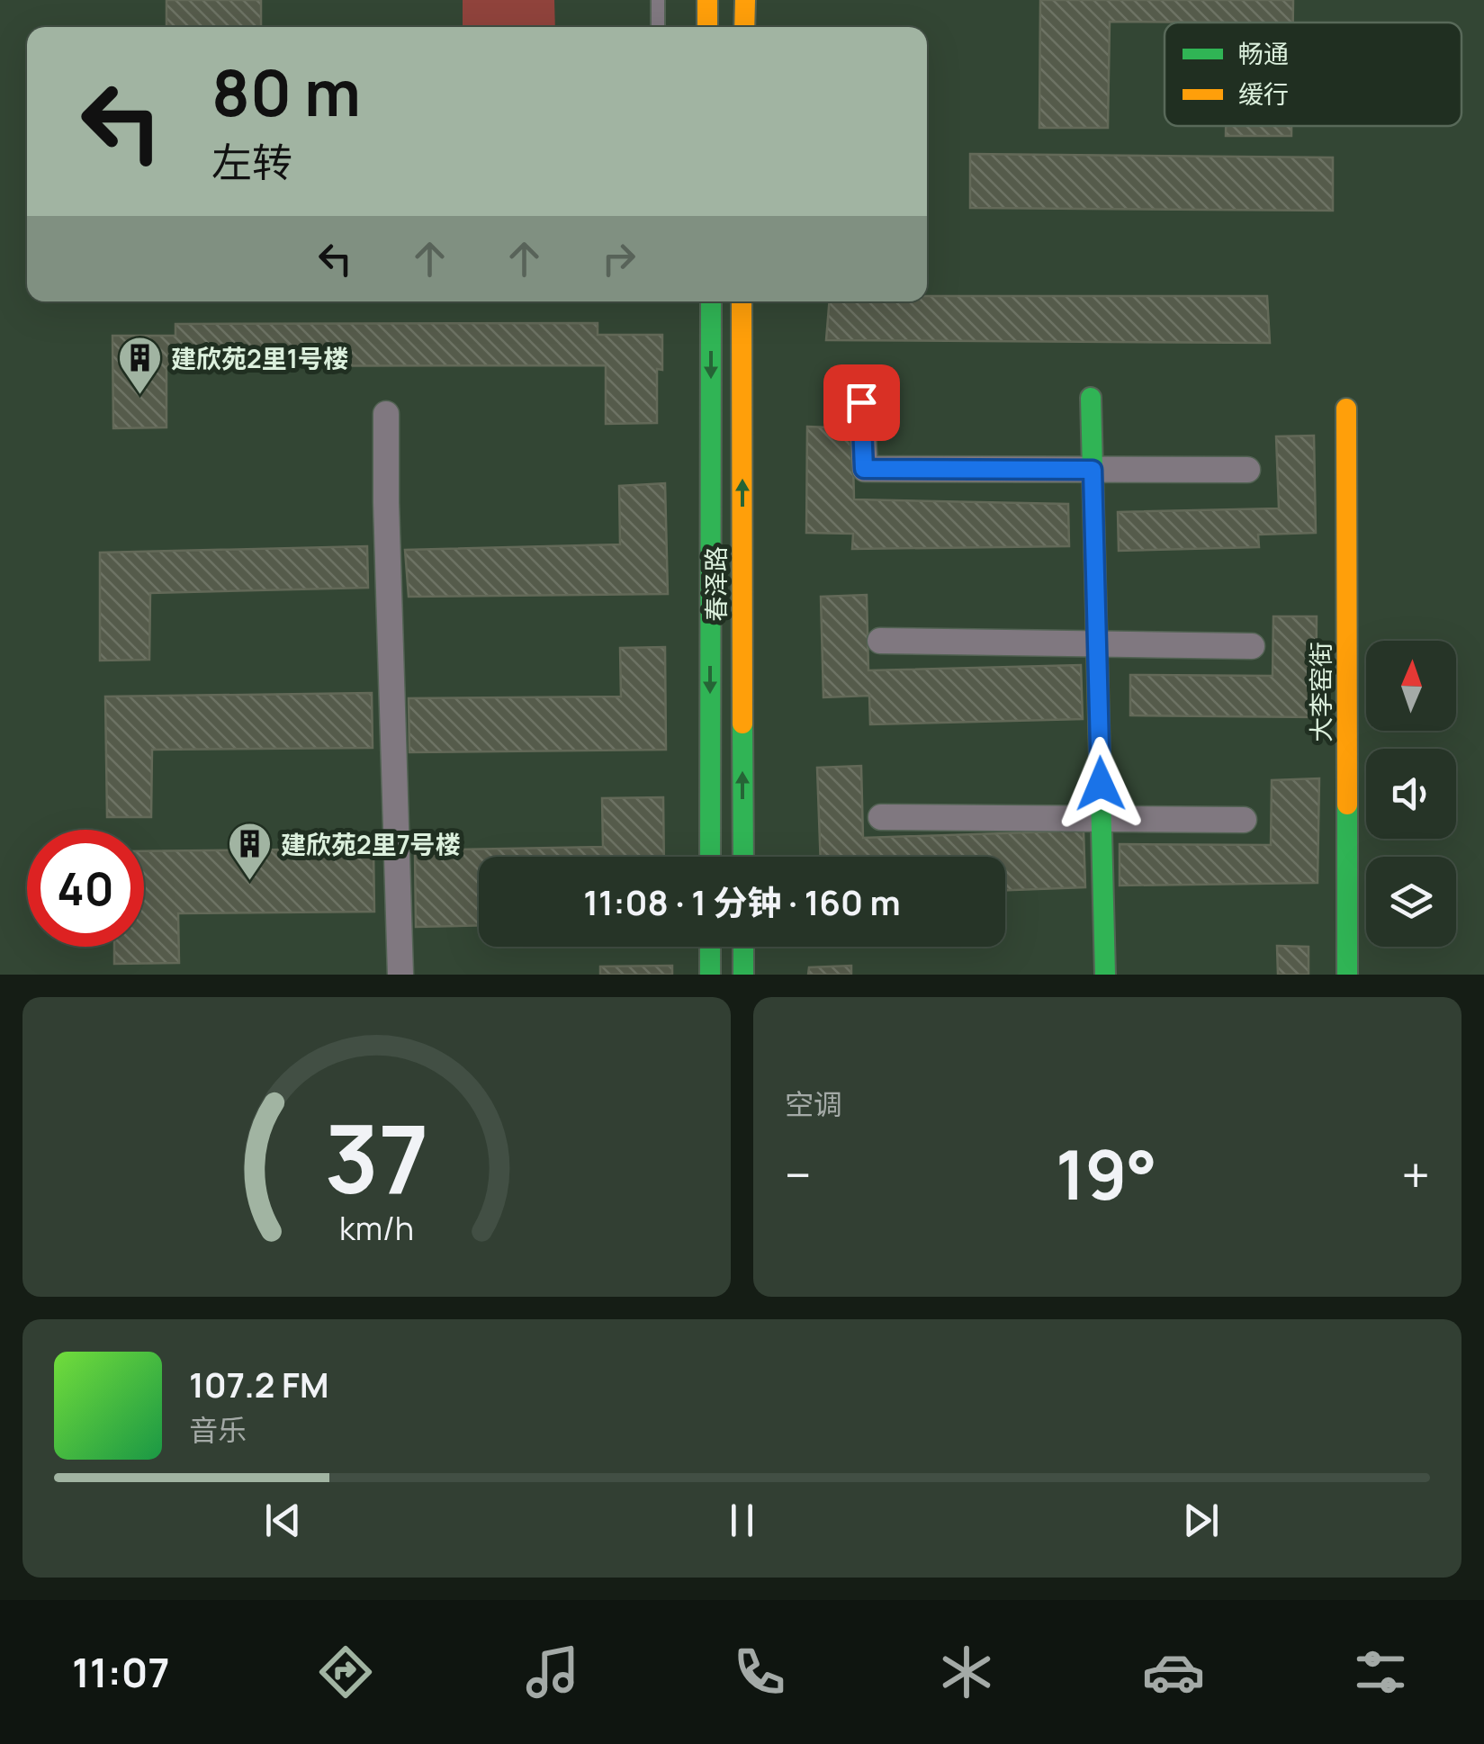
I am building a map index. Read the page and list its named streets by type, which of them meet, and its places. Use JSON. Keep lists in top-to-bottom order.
{
  "streets": {
    "street": ["春泽路", "大李窑街"]
  },
  "places": {
    "building": ["建欣苑2里1号楼", "建欣苑2里7号楼"]
  },
  "legend": ["畅通", "缓行"],
  "north": "top",
  "page": {
    "turn": ["80 m", "左转"],
    "limit": "40",
    "trip": "11:08 · 1 分钟 · 160 m",
    "tile": "空调",
    "heat": ["−", "19°", "+"],
    "song": ["107.2 FM", "音乐"],
    "tabs": "11:07",
    "gauge": ["37", "km/h"]
  }
}
